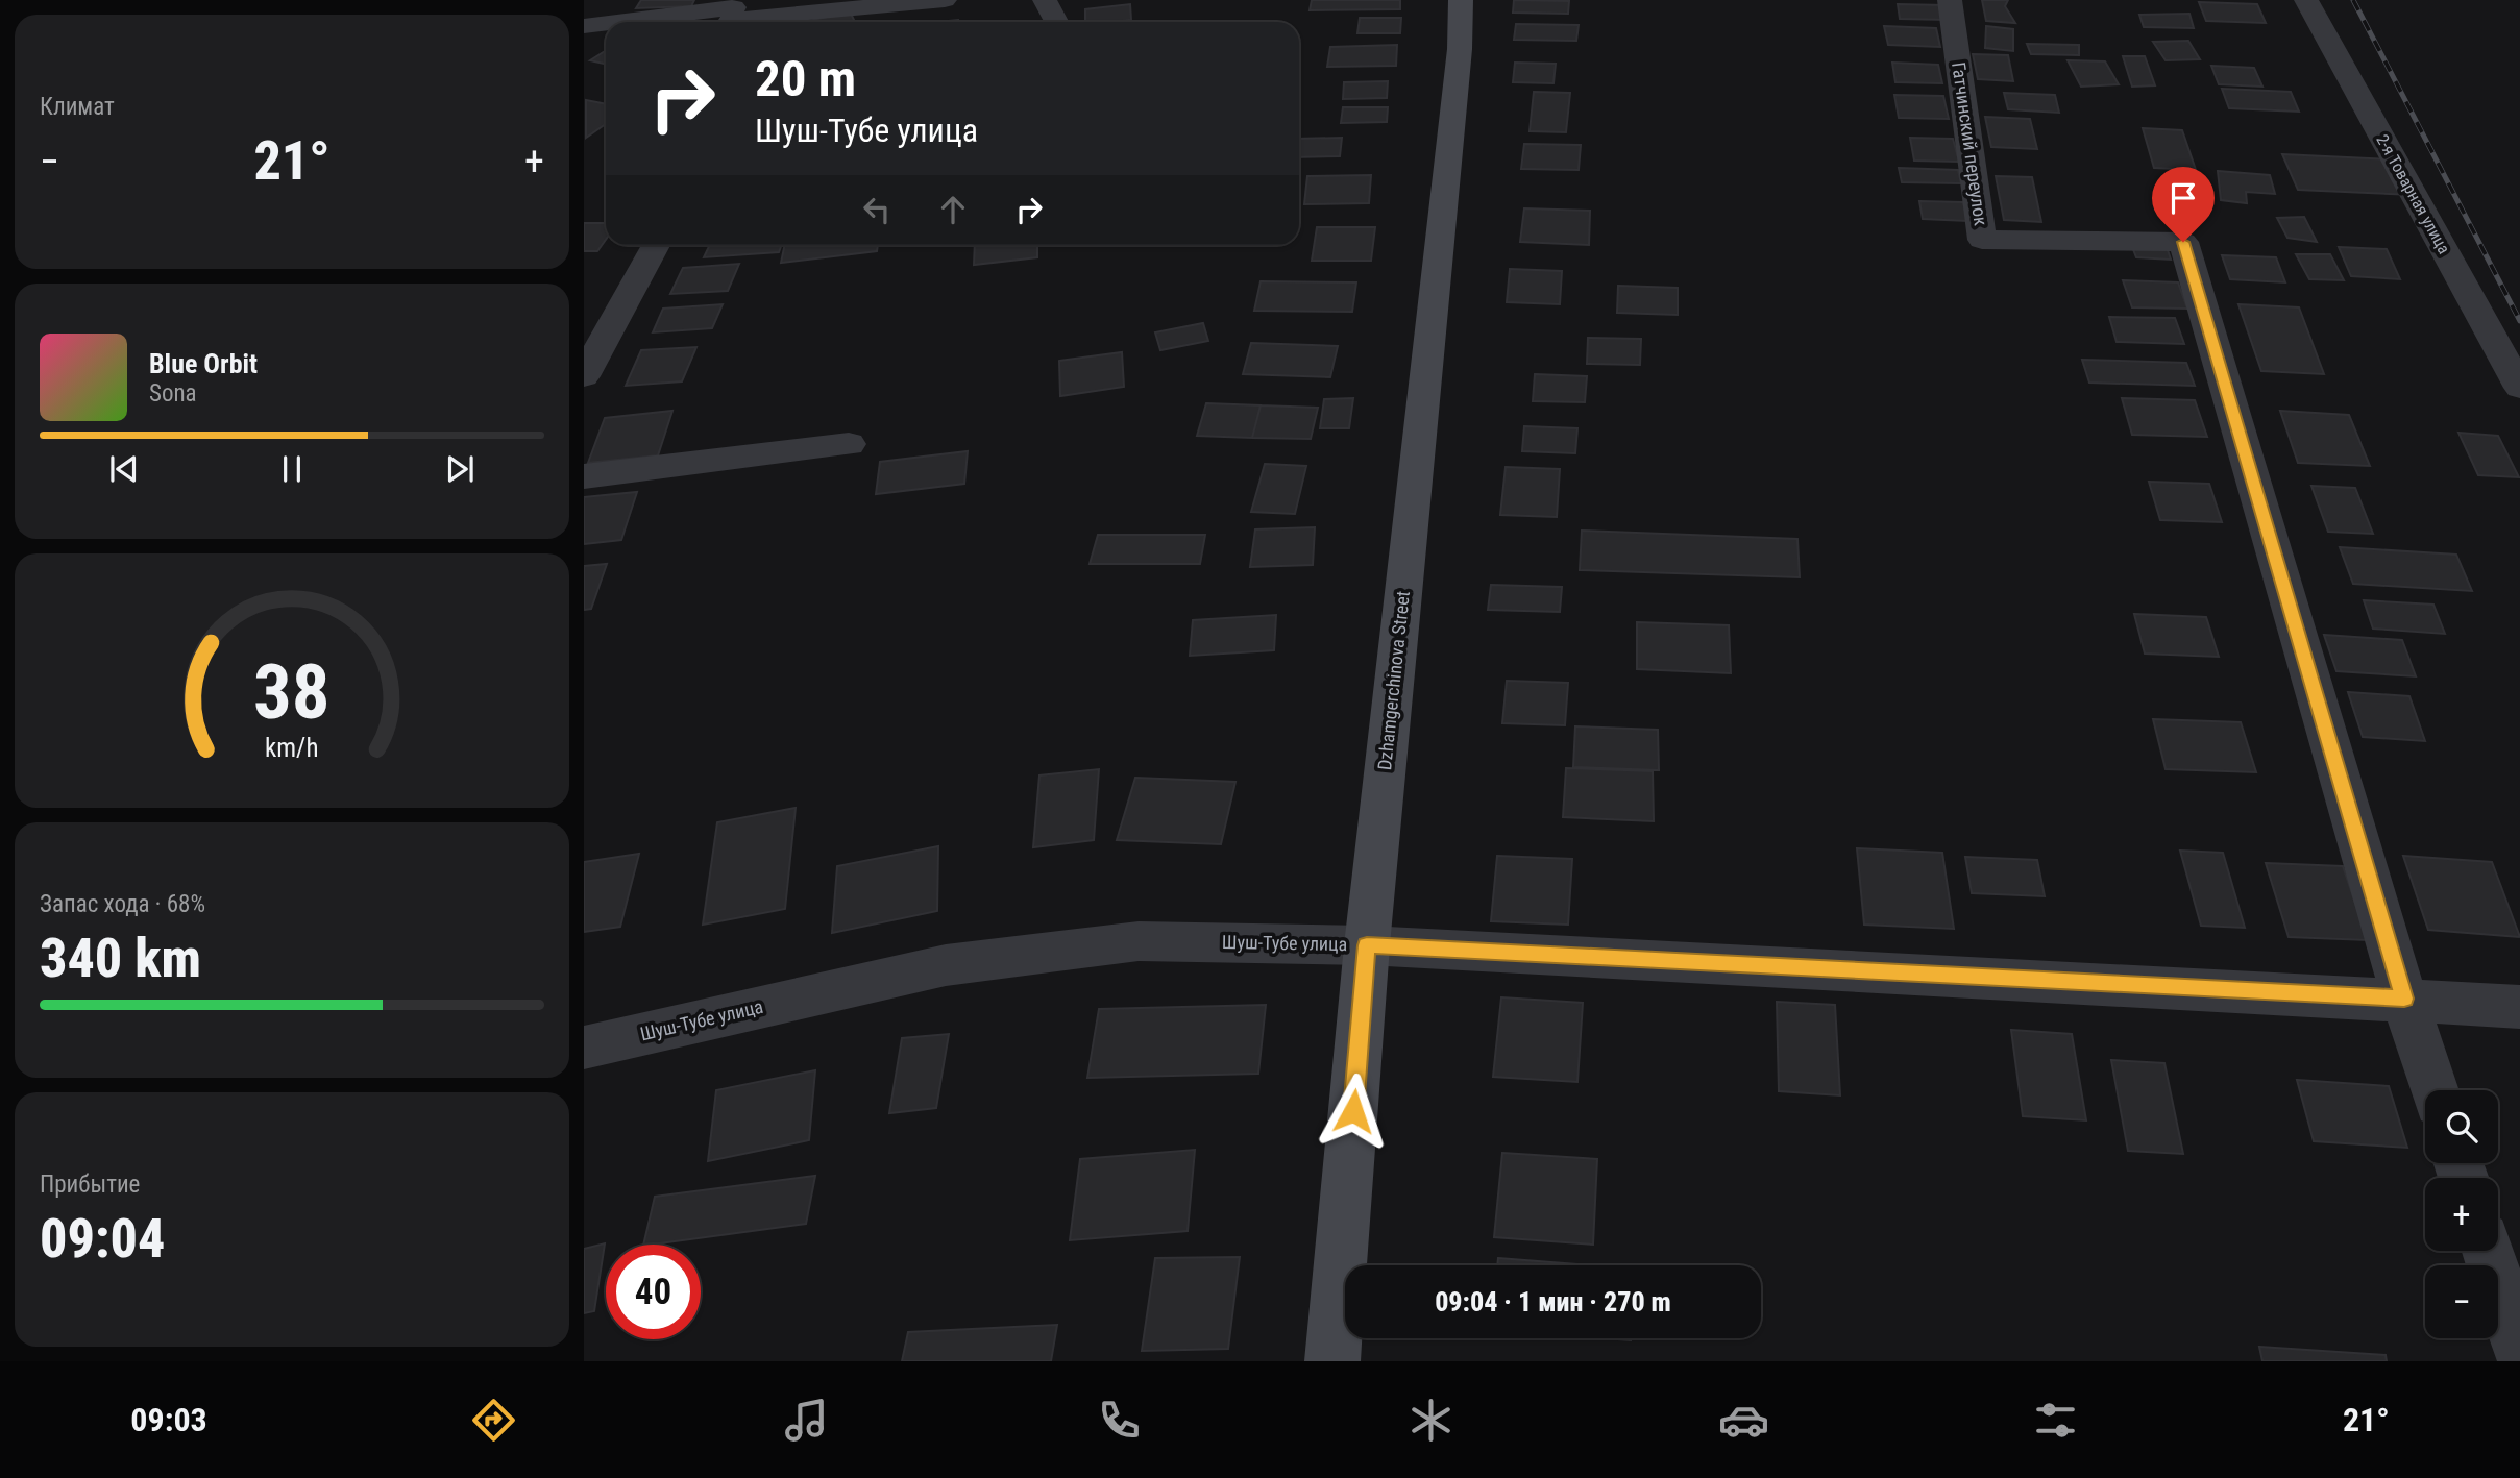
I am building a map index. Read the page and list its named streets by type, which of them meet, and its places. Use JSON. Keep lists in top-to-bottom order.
{
  "streets": {
    "street": [
      "Гатчинский переулок",
      "2-я Товарная улица",
      "Dzhamgerchinova Street",
      "Шуш-Тубе улица"
    ]
  },
  "crossings": [
    ["Гатчинский переулок", "Шуш-Тубе улица"],
    ["Dzhamgerchinova Street", "Шуш-Тубе улица"]
  ],
  "page": {
    "tile": [
      "Климат",
      ["Запас хода · 68%", "340 km"],
      ["Прибытие", "09:04"]
    ],
    "turn": ["20 m", "Шуш-Тубе улица"],
    "heat": ["−", "21°", "+"],
    "song": ["Blue Orbit", "Sona"],
    "map_buttons": ["+", "−"],
    "limit": "40",
    "trip": "09:04 · 1 мин · 270 m",
    "tabs": ["09:03", "21°"],
    "gauge": ["38", "km/h"]
  }
}
